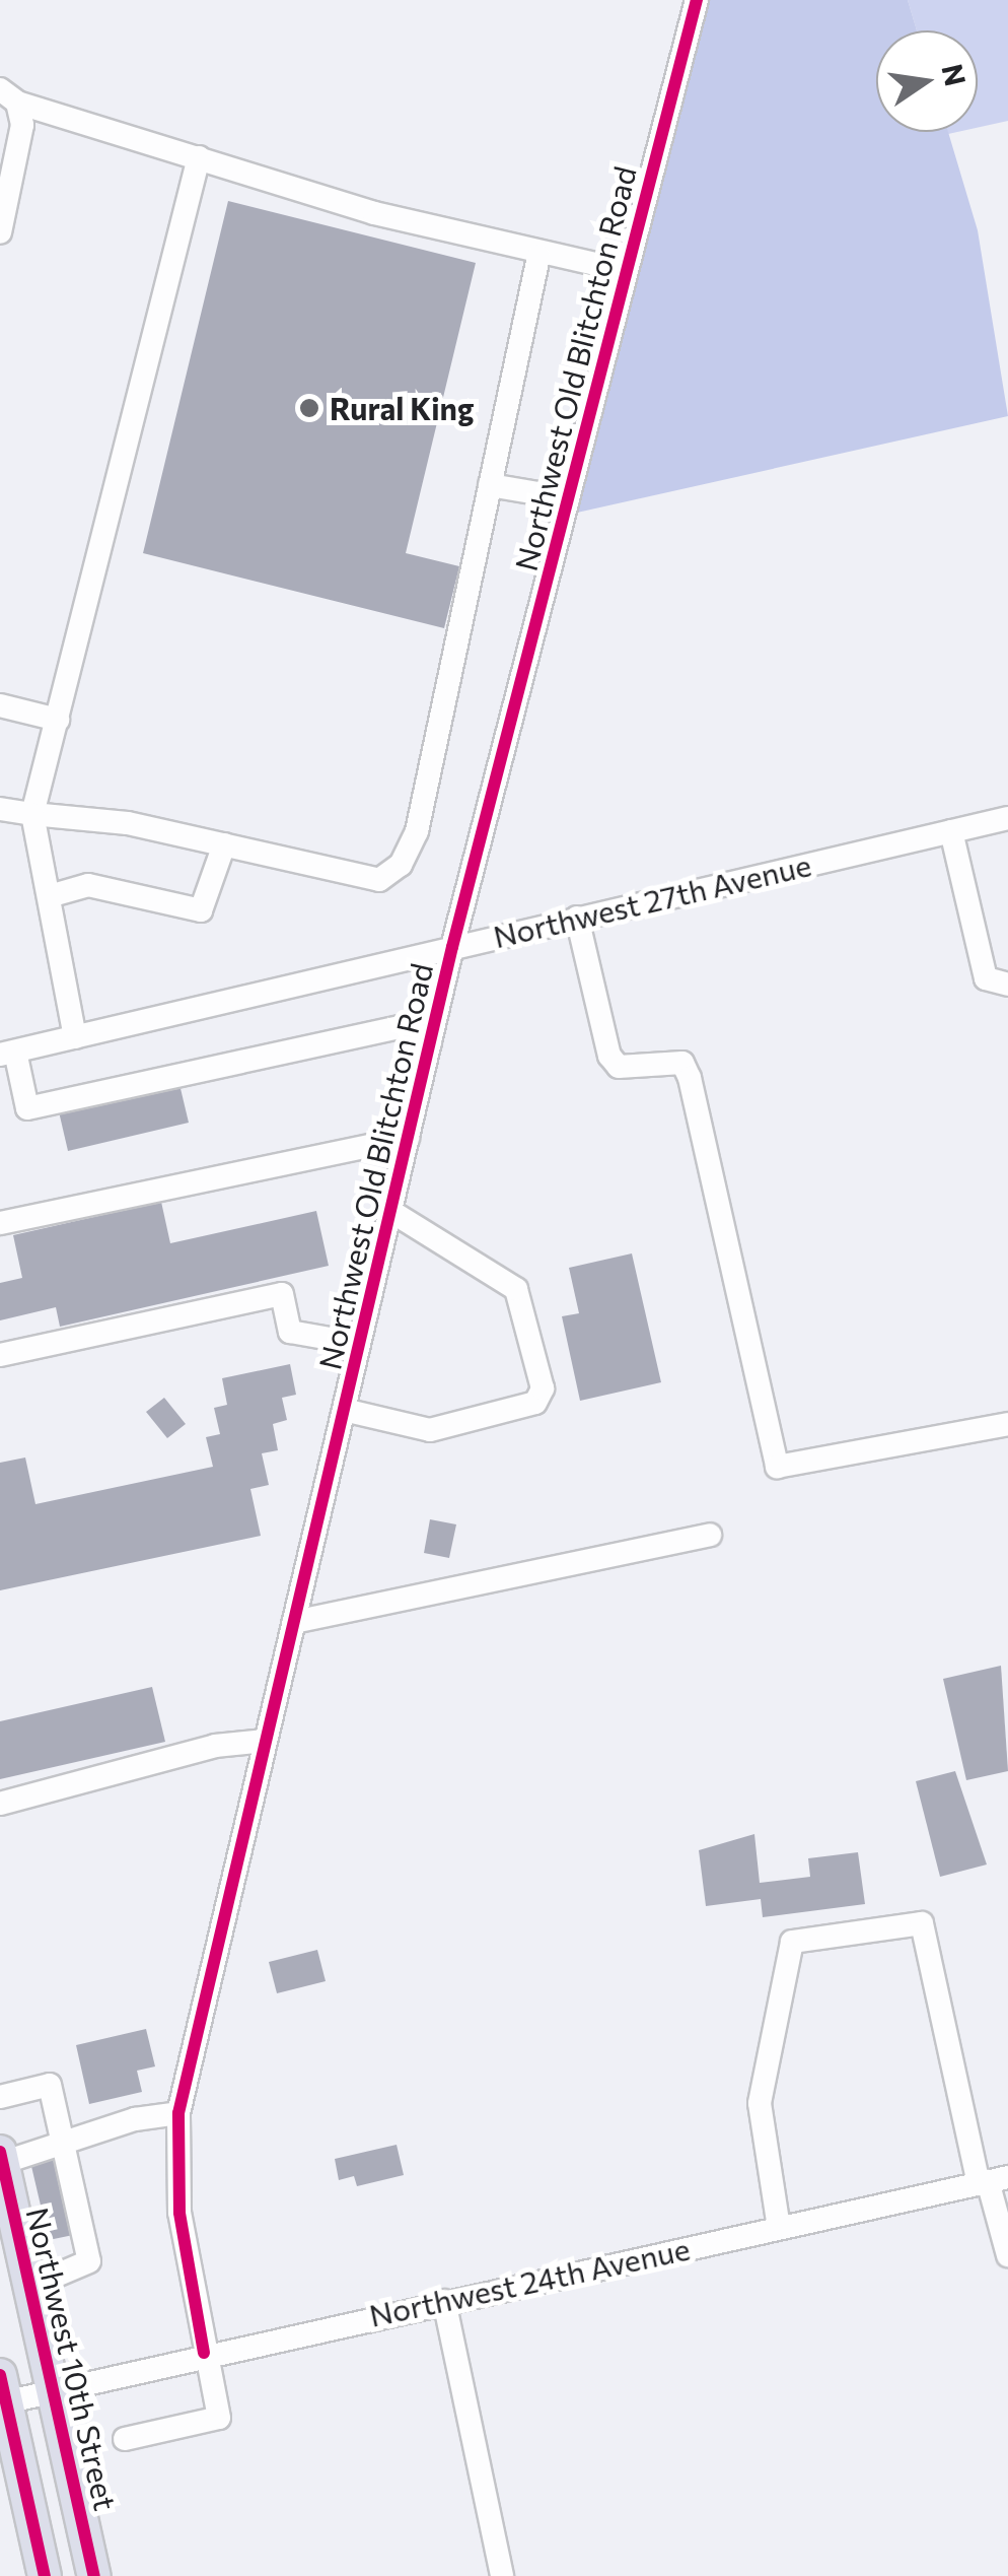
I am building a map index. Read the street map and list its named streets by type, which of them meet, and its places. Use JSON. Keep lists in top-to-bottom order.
{
  "streets": {
    "highway": ["Northwest 10th Street"],
    "street": ["Northwest Old Blitchton Road", "Northwest 27th Avenue", "Northwest 24th Avenue"]
  },
  "crossings": [
    ["Northwest Old Blitchton Road", "Northwest 27th Avenue"],
    ["Northwest Old Blitchton Road", "Northwest 24th Avenue"],
    ["Northwest 24th Avenue", "Northwest 10th Street"]
  ],
  "places": ["Rural King"],
  "north": "right"
}
